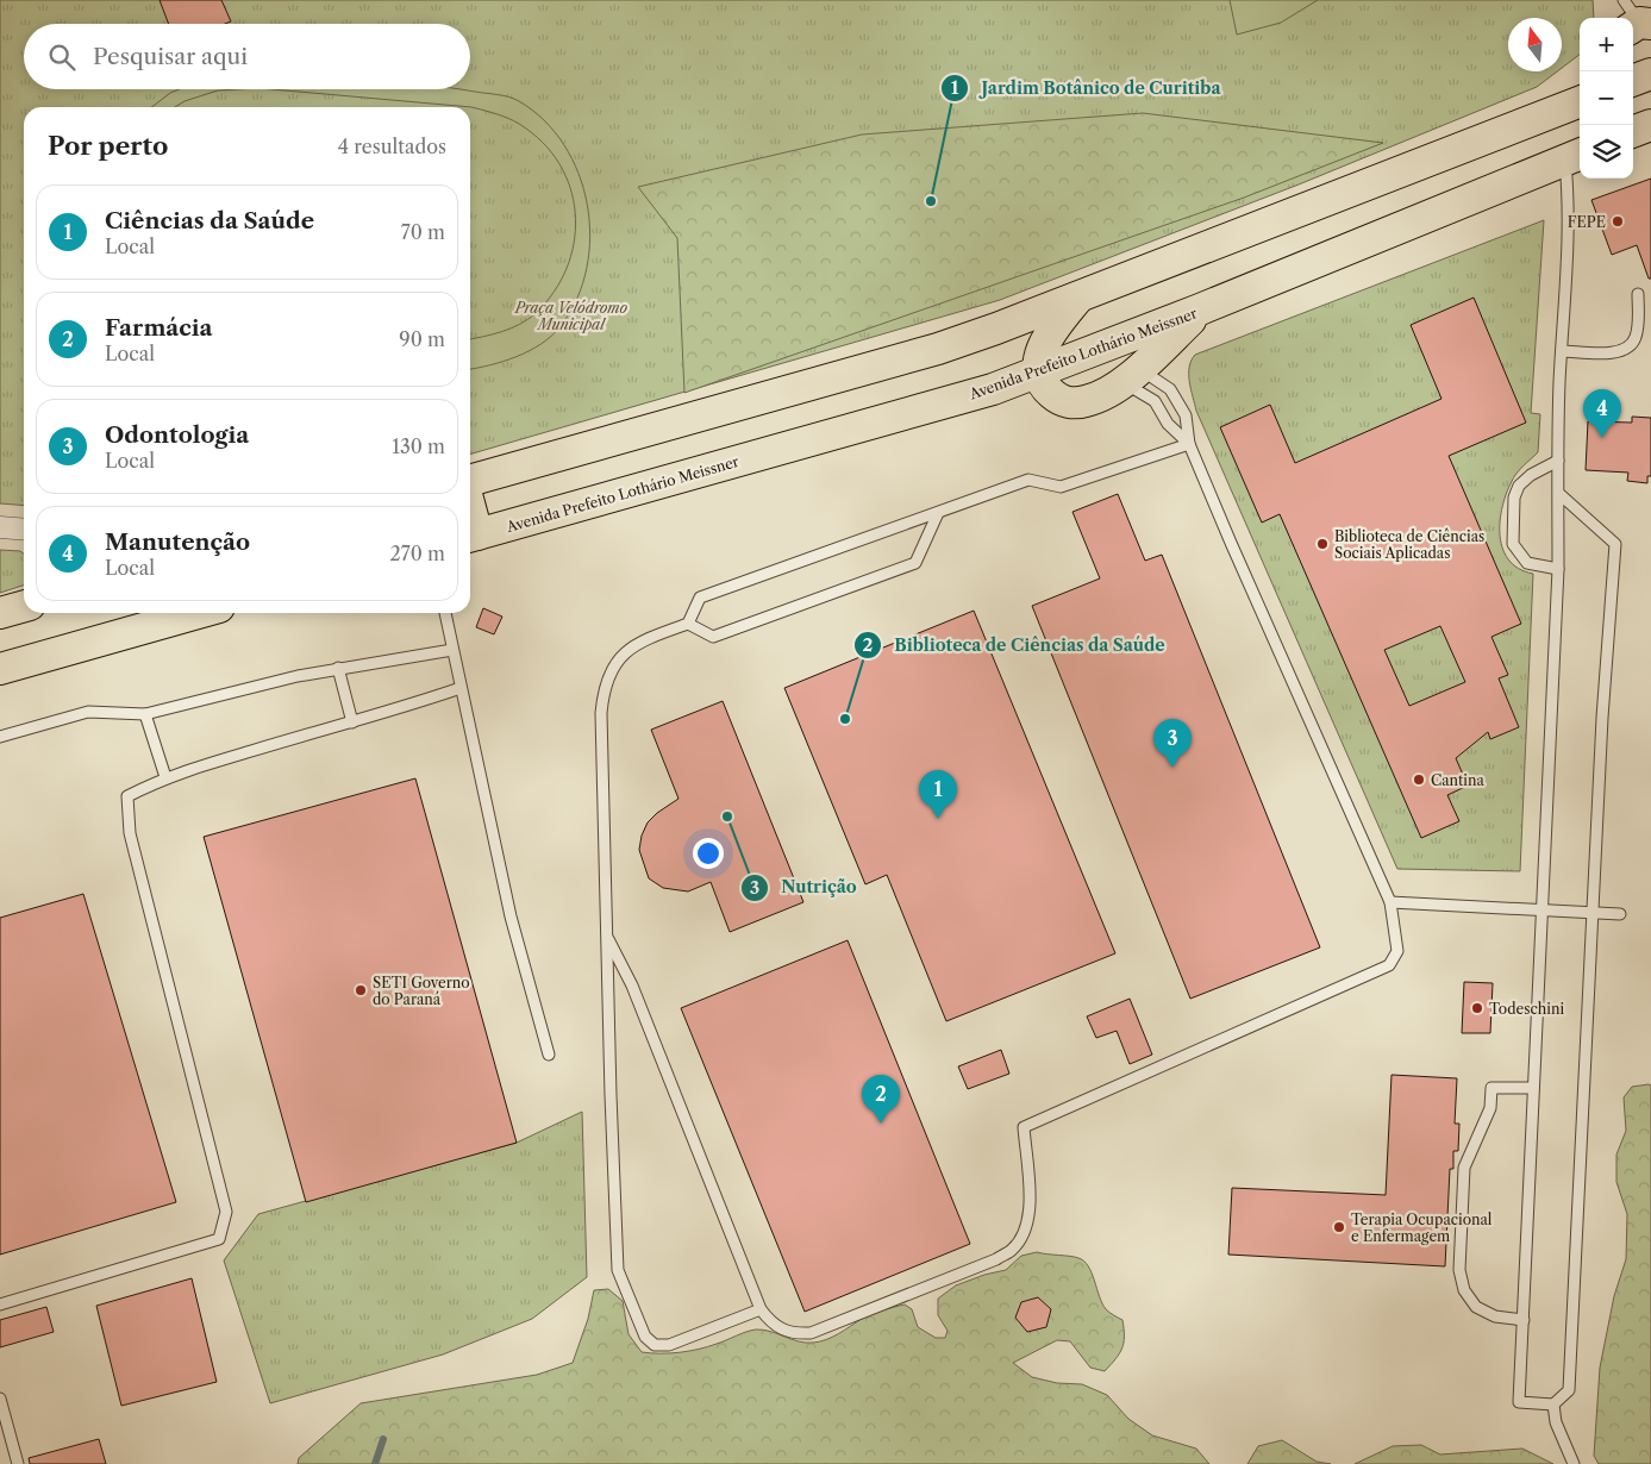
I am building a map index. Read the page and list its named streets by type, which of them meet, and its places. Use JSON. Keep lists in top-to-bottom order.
{
  "streets": {
    "main road": ["Avenida Prefeito Lothário Meissner"]
  },
  "parks": ["Praça Velódromo Municipal"],
  "places": [
    "Jardim Botânico de Curitiba",
    "FEPE",
    "Biblioteca de Ciências Sociais Aplicadas",
    "Biblioteca de Ciências da Saúde",
    "Cantina",
    "Nutrição",
    "SETI Governo do Paraná",
    "Todeschini",
    "Terapia Ocupacional e Enfermagem"
  ],
  "north": "top",
  "page": {
    "map_buttons": ["+", "−"],
    "search": "Pesquisar aqui",
    "heading": ["Por perto", "4 resultados"],
    "list": [
      {
        "mark": "1",
        "name": "Ciências da Saúde",
        "note": "Local",
        "value": "70 m"
      },
      {
        "mark": "2",
        "name": "Farmácia",
        "note": "Local",
        "value": "90 m"
      },
      {
        "mark": "3",
        "name": "Odontologia",
        "note": "Local",
        "value": "130 m"
      },
      {
        "mark": "4",
        "name": "Manutenção",
        "note": "Local",
        "value": "270 m"
      }
    ],
    "pins": [
      "4",
      "3",
      "1",
      "2"
    ]
  }
}
